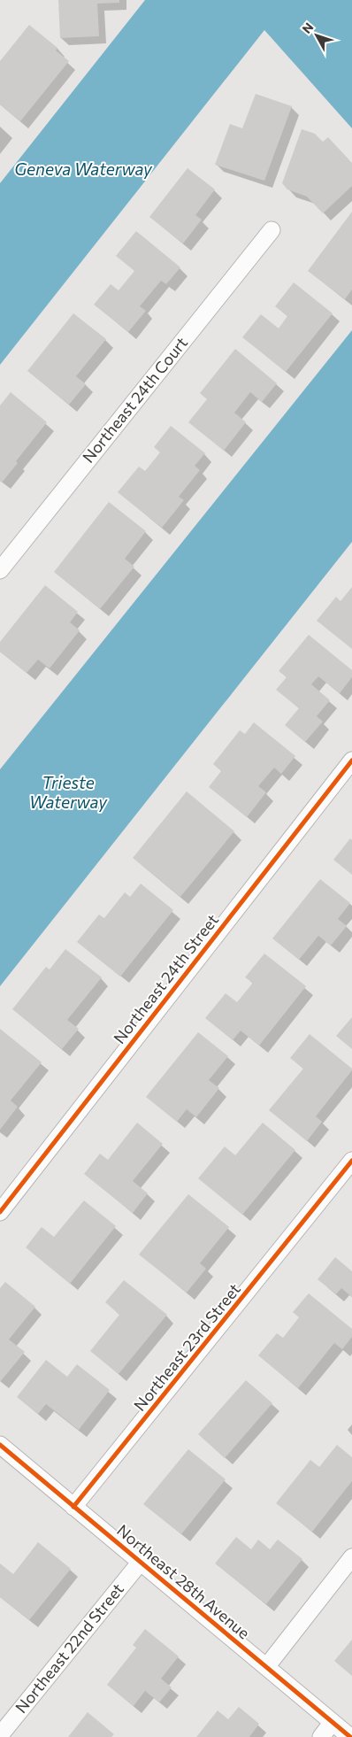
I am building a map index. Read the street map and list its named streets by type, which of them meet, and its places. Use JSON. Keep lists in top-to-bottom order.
{
  "streets": {
    "street": [
      "Northeast 24th Court",
      "Northeast 24th Street",
      "Northeast 23rd Street",
      "Northeast 28th Avenue",
      "Northeast 22nd Street"
    ]
  },
  "crossings": [
    ["Northeast 23rd Street", "Northeast 28th Avenue"],
    ["Northeast 28th Avenue", "Northeast 22nd Street"]
  ],
  "water": ["Geneva Waterway", "Trieste Waterway"],
  "north": "top left"
}
